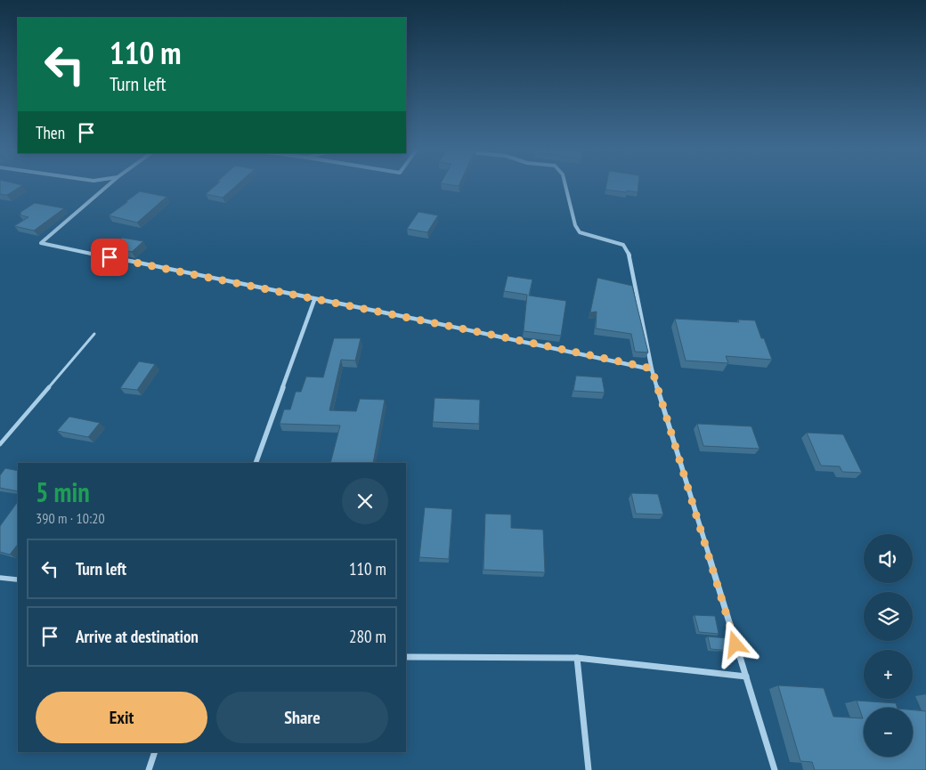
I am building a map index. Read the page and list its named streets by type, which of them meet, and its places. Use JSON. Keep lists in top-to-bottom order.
{
  "page": {
    "turn": ["110 m", "Turn left"],
    "then": "Then",
    "heading": ["5 min", "390 m · 10:20"],
    "map_buttons": ["+", "−"],
    "list": [
      {
        "name": "Turn left",
        "value": "110 m"
      },
      {
        "name": "Arrive at destination",
        "value": "280 m"
      }
    ],
    "buttons": ["Exit", "Share"]
  }
}
